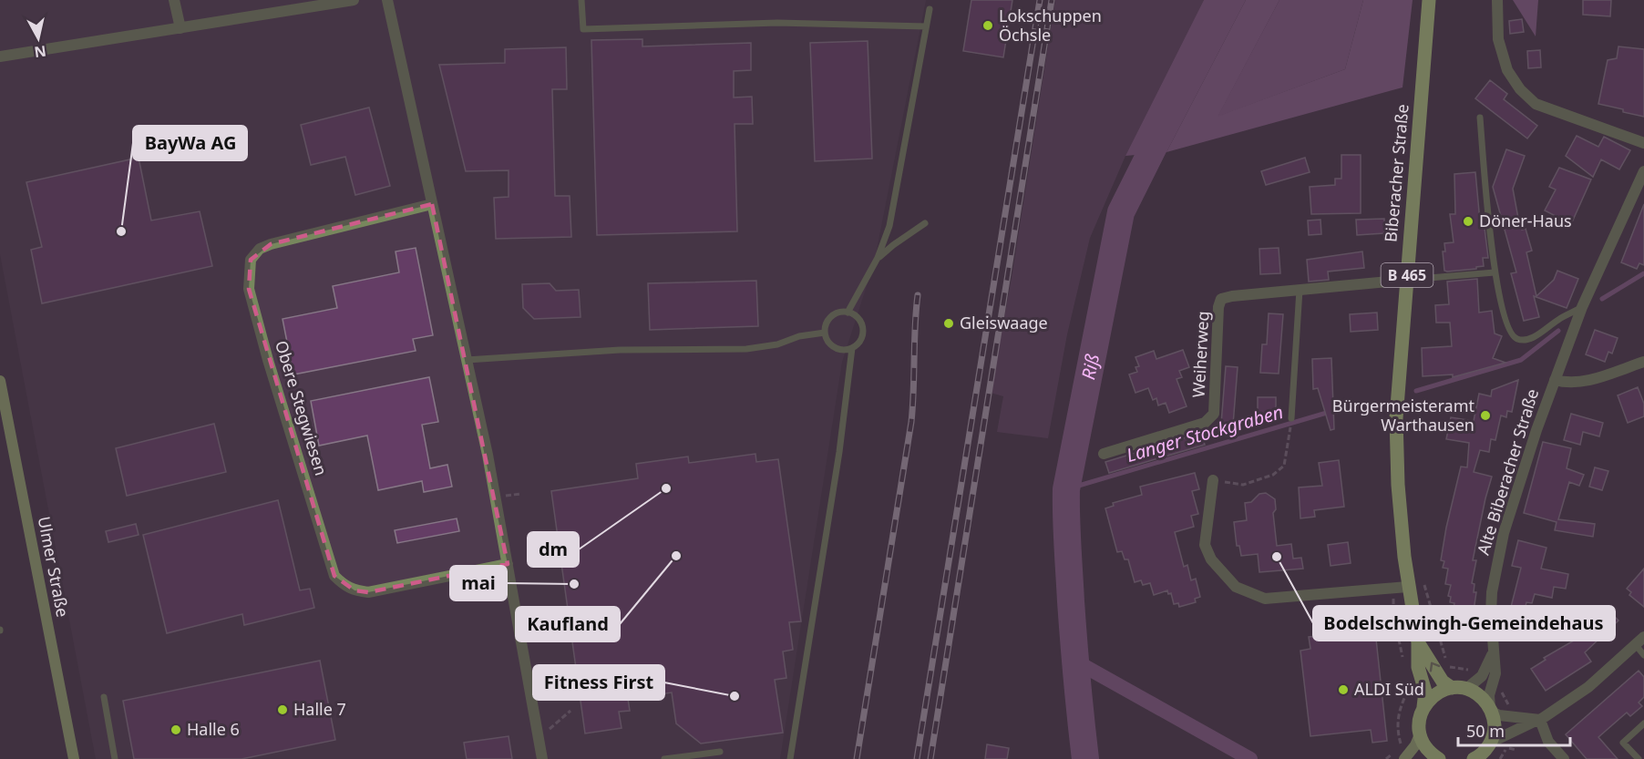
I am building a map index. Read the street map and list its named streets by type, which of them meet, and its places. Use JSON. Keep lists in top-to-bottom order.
{
  "streets": {
    "main road": ["Biberacher Straße", "B 465", "Ulmer Straße"],
    "street": ["Weiherweg", "Obere Stegwiesen", "Alte Biberacher Straße"]
  },
  "crossings": [
    ["Biberacher Straße", "Weiherweg"]
  ],
  "water": ["Riß", "Langer Stockgraben"],
  "places": [
    "Lokschuppen Öchsle",
    "Döner-Haus",
    "BayWa AG",
    "Gleiswaage",
    "Bürgermeisteramt Warthausen",
    "dm",
    "Kaufland",
    "Bodelschwingh-Gemeindehaus",
    "mai",
    "ALDI Süd",
    "Fitness First",
    "Halle 7",
    "Halle 6"
  ],
  "scale_bar": "50 m",
  "north": "bottom"
}
